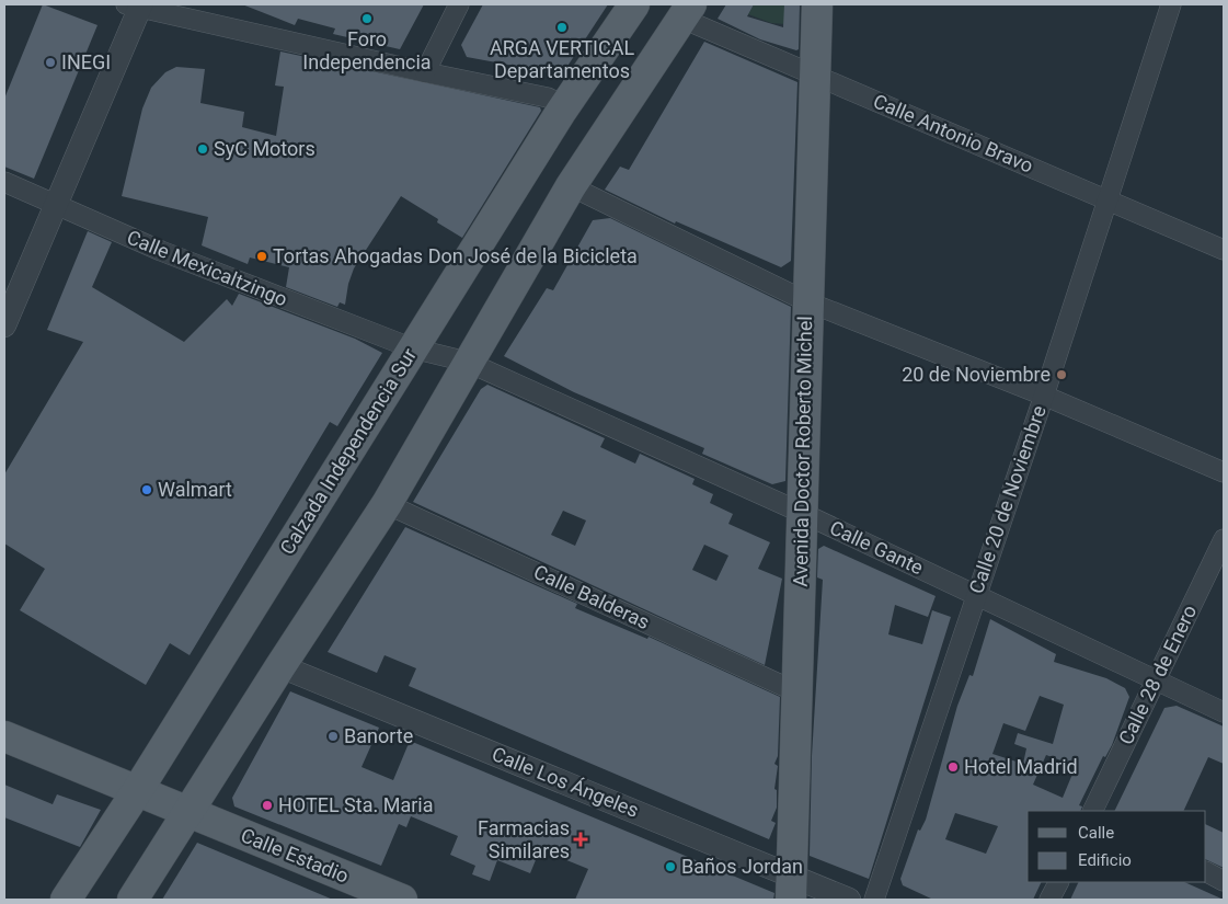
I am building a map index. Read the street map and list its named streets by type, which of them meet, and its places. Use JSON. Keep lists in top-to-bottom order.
{
  "streets": {
    "main road": ["Calzada Independencia Sur", "Avenida Doctor Roberto Michel", "Calle Estadio"],
    "street": [
      "Calle Antonio Bravo",
      "Calle Mexicaltzingo",
      "Calle 20 de Noviembre",
      "Calle Gante",
      "Calle Balderas",
      "Calle 28 de Enero",
      "Calle Los Ángeles"
    ]
  },
  "crossings": [
    ["Calle Antonio Bravo", "Avenida Doctor Roberto Michel"],
    ["Calle Antonio Bravo", "Calle 20 de Noviembre"],
    ["Calle Mexicaltzingo", "Calzada Independencia Sur"],
    ["Calle Mexicaltzingo", "Calle Gante"],
    ["Calzada Independencia Sur", "Calle Estadio"],
    ["Avenida Doctor Roberto Michel", "Calle Gante"],
    ["Avenida Doctor Roberto Michel", "Calle Balderas"],
    ["Avenida Doctor Roberto Michel", "Calle Los Ángeles"],
    ["Calle 20 de Noviembre", "Calle Gante"],
    ["Calle Gante", "Calle 28 de Enero"]
  ],
  "places": {
    "other": [
      "Foro Independencia",
      "ARGA VERTICAL Departamentos",
      "INEGI",
      "SyC Motors",
      "Tortas Ahogadas Don José de la Bicicleta",
      "20 de Noviembre",
      "Walmart",
      "Banorte",
      "Hotel Madrid",
      "HOTEL Sta. Maria",
      "Baños Jordan"
    ],
    "health": ["Farmacias Similares"]
  },
  "legend": ["Calle", "Edificio"]
}
